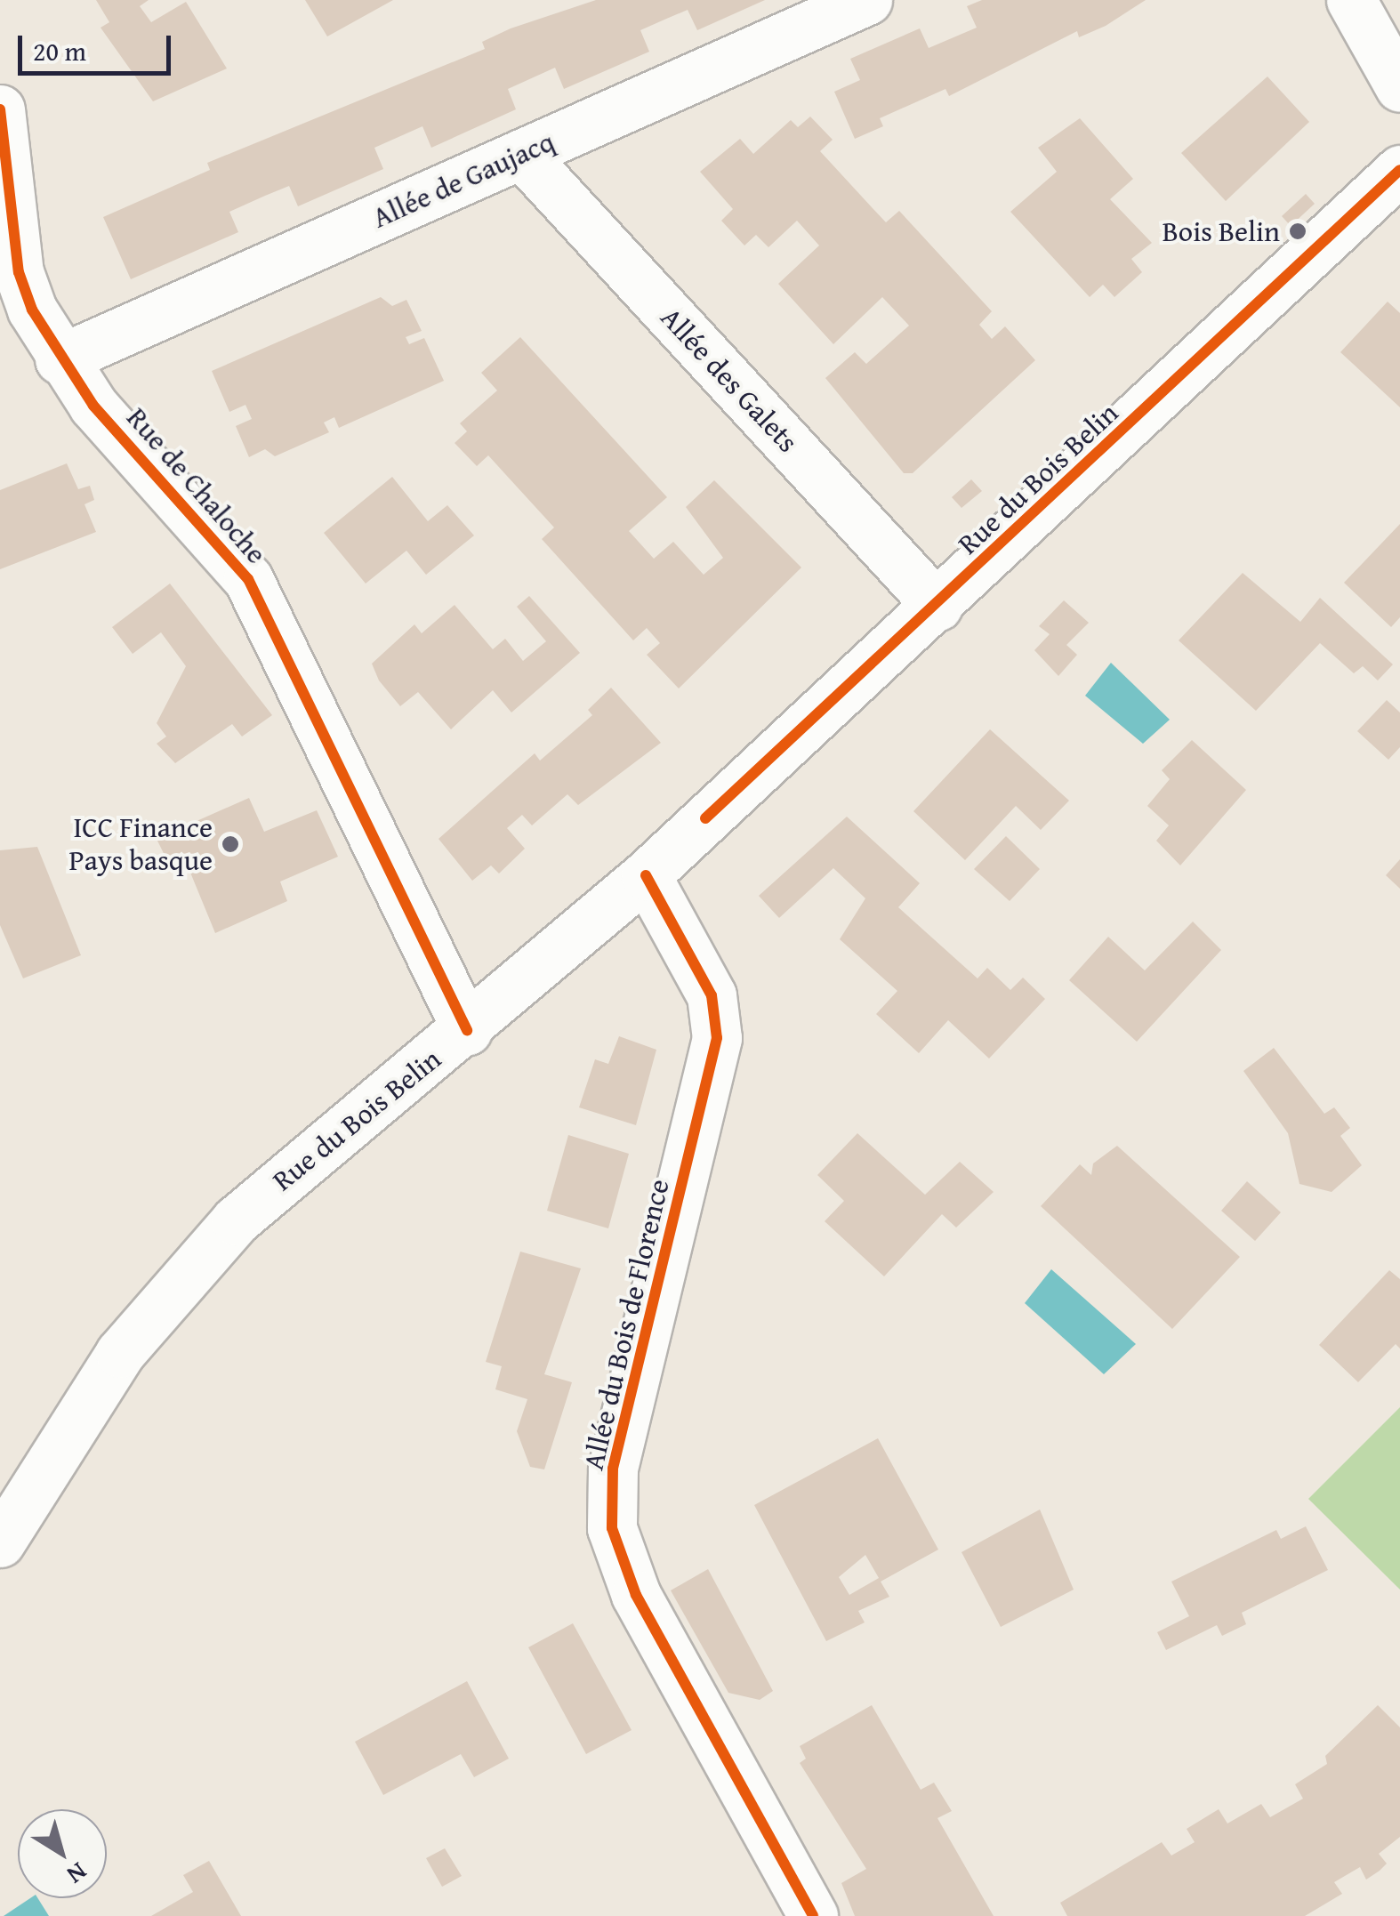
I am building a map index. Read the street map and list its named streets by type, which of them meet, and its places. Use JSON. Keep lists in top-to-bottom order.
{
  "streets": {
    "street": [
      "Allée de Gaujacq",
      "Allée des Galets",
      "Rue du Bois Belin",
      "Rue de Chaloche",
      "Allée du Bois de Florence"
    ]
  },
  "crossings": [
    ["Allée de Gaujacq", "Allée des Galets"],
    ["Allée de Gaujacq", "Rue de Chaloche"],
    ["Allée des Galets", "Rue du Bois Belin"],
    ["Rue du Bois Belin", "Rue de Chaloche"],
    ["Rue du Bois Belin", "Allée du Bois de Florence"]
  ],
  "places": ["Bois Belin", "ICC Finance Pays basque"],
  "scale_bar": "20 m",
  "north": "bottom right"
}
